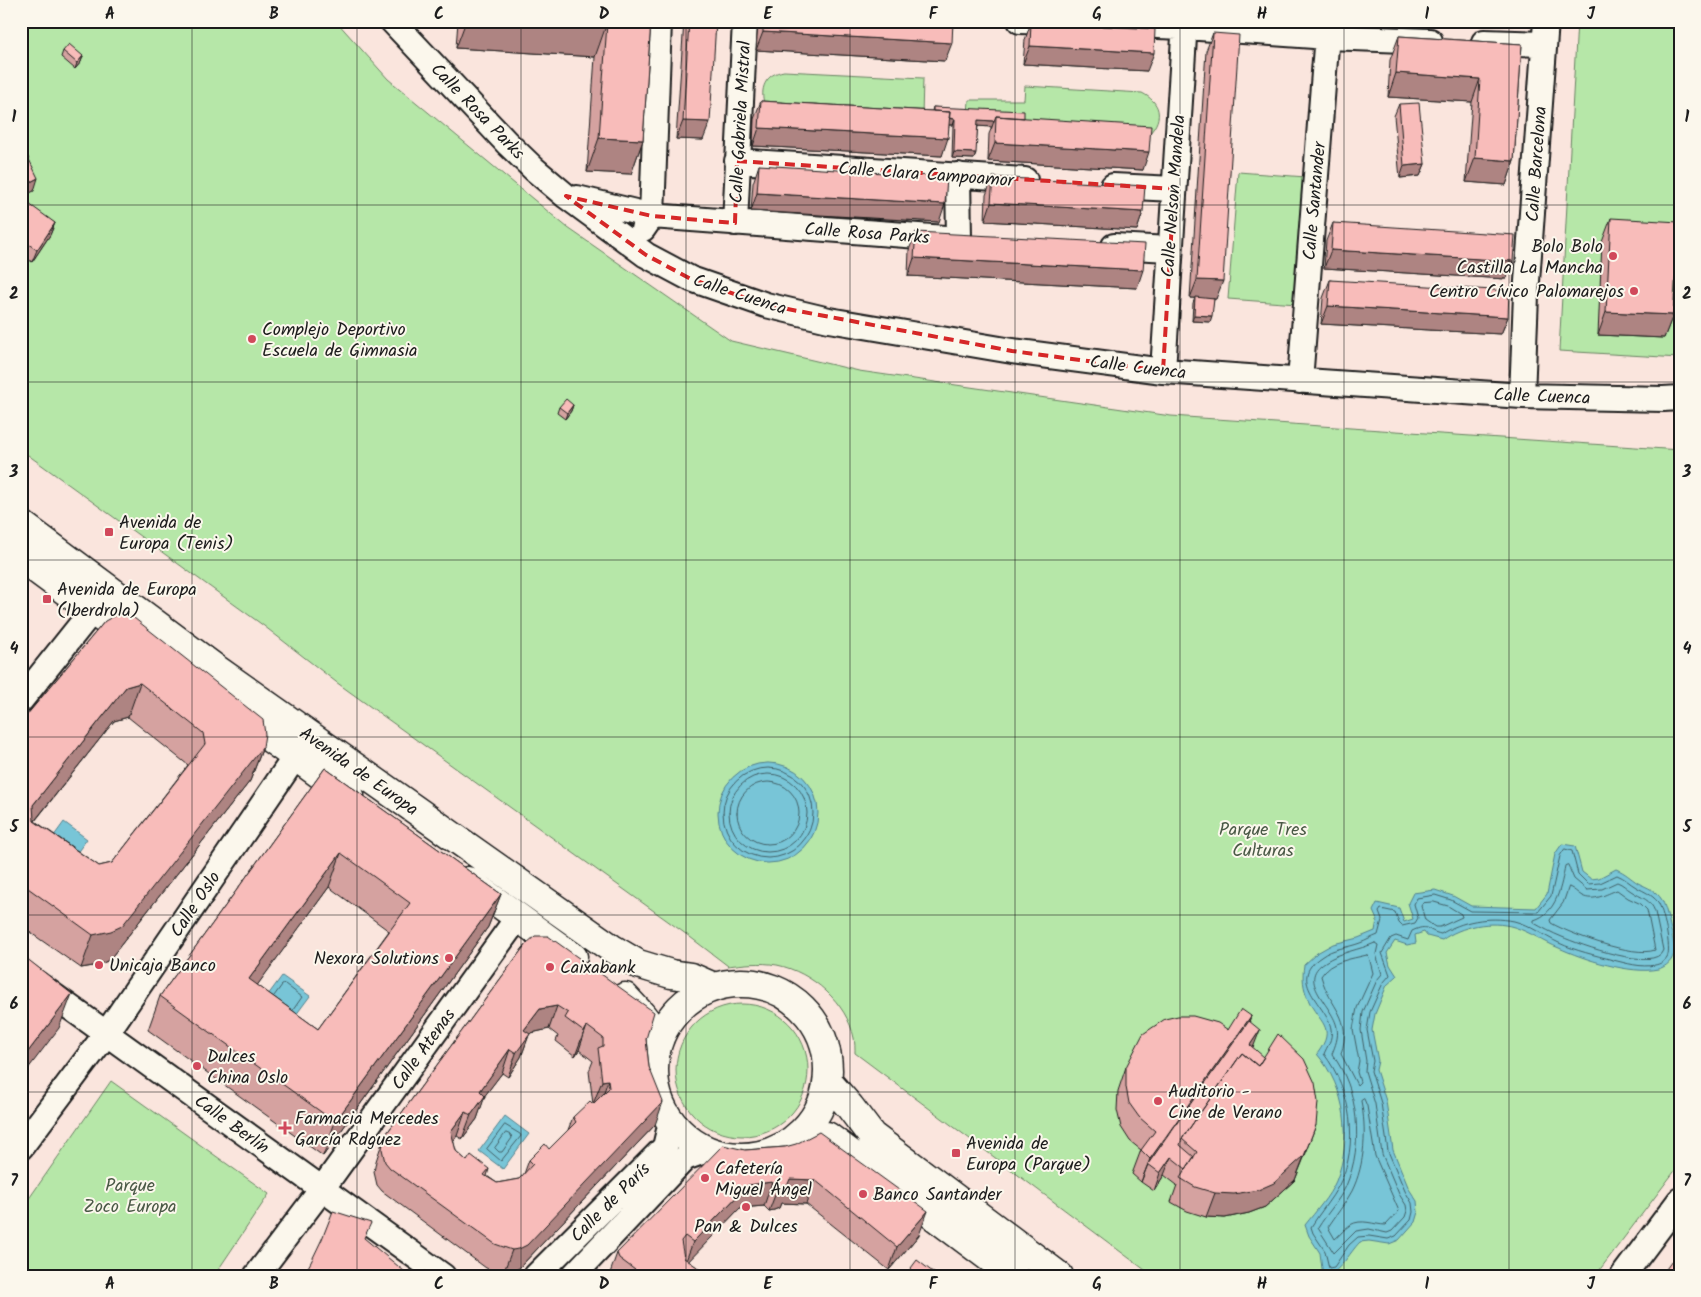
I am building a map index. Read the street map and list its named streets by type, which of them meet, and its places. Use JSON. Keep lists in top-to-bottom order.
{
  "streets": {
    "main road": ["Avenida de Europa"],
    "street": [
      "Calle Rosa Parks",
      "Calle Gabriela Mistral",
      "Calle Barcelona",
      "Calle Clara Campoamor",
      "Calle Nelson Mandela",
      "Calle Santander",
      "Calle Cuenca",
      "Calle Oslo",
      "Calle Atenas",
      "Calle Berlín",
      "Calle de París"
    ]
  },
  "crossings": [
    ["Calle Rosa Parks", "Calle Gabriela Mistral"],
    ["Calle Rosa Parks", "Calle Clara Campoamor"],
    ["Calle Rosa Parks", "Calle Cuenca"],
    ["Calle Gabriela Mistral", "Calle Clara Campoamor"],
    ["Calle Barcelona", "Calle Cuenca"],
    ["Calle Nelson Mandela", "Calle Cuenca"],
    ["Calle Santander", "Calle Cuenca"],
    ["Avenida de Europa", "Calle Oslo"],
    ["Avenida de Europa", "Calle de París"],
    ["Calle Oslo", "Calle Berlín"],
    ["Calle Atenas", "Calle Berlín"]
  ],
  "parks": ["Parque Tres Culturas", "Parque Zoco Europa"],
  "places": {
    "other": [
      "Bolo Bolo Castilla La Mancha",
      "Centro Cívico Palomarejos",
      "Complejo Deportivo Escuela de Gimnasia",
      "Nexora Solutions",
      "Unicaja Banco",
      "Caixabank",
      "Dulces China Oslo",
      "Auditorio - Cine de Verano",
      "Cafetería Miguel Ángel",
      "Banco Santander",
      "Pan & Dulces"
    ],
    "transit": ["Avenida de Europa (Tenis)", "Avenida de Europa (Iberdrola)", "Avenida de Europa (Parque)"],
    "health": ["Farmacia Mercedes García Rdguez"]
  },
  "grid": {
    "columns": [
      "A",
      "B",
      "C",
      "D",
      "E",
      "F",
      "G",
      "H",
      "I",
      "J"
    ],
    "rows": [
      "1",
      "2",
      "3",
      "4",
      "5",
      "6",
      "7"
    ]
  }
}
